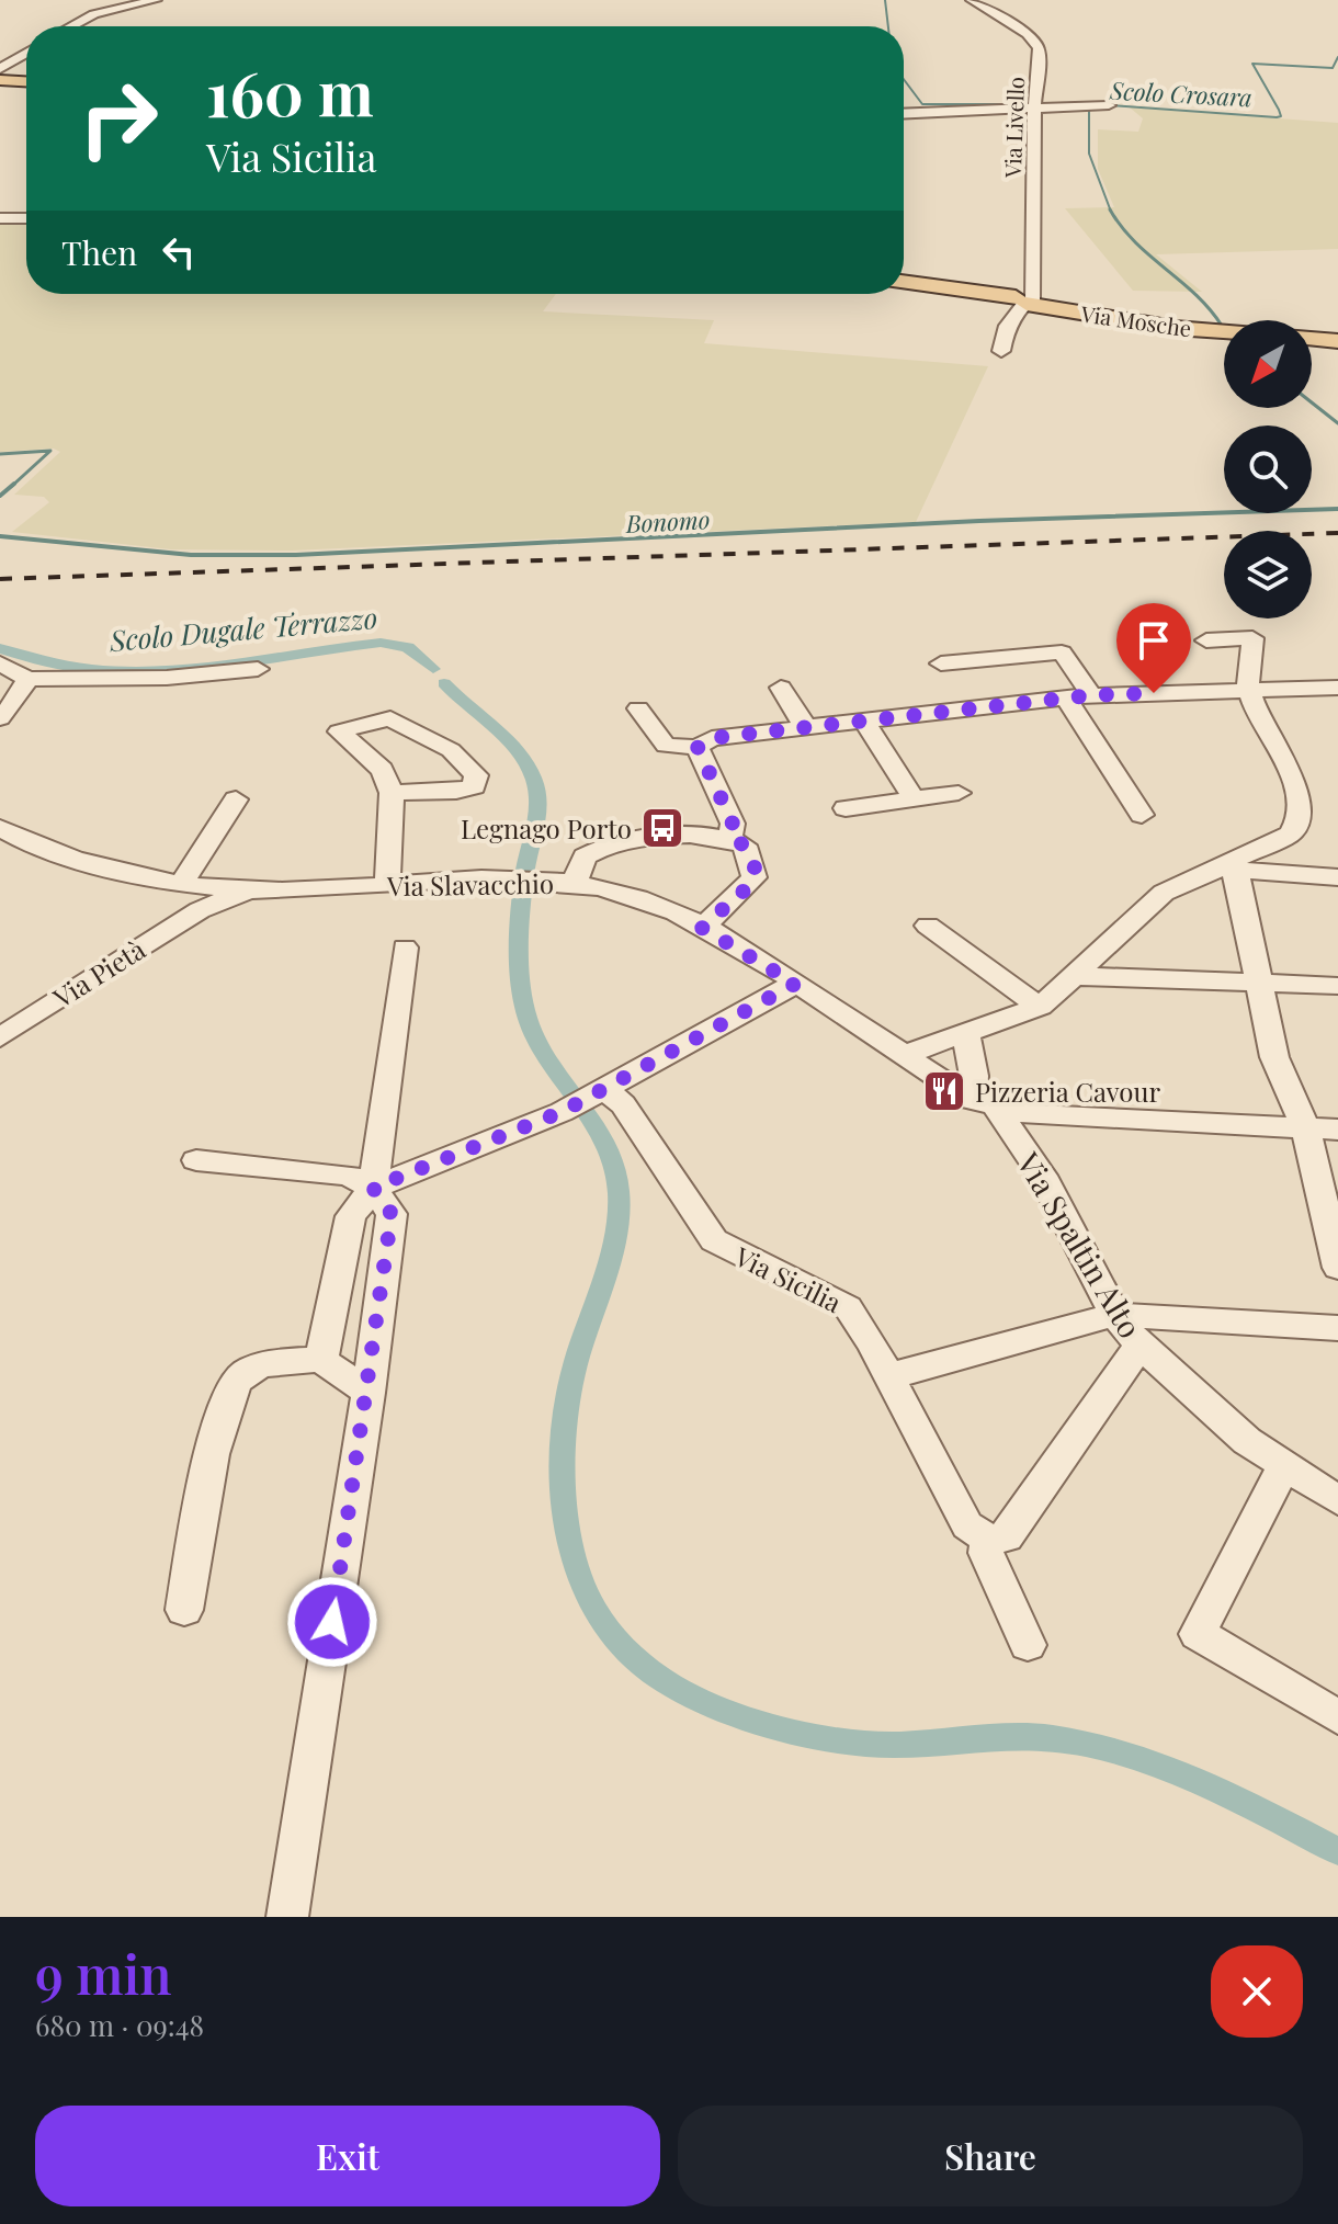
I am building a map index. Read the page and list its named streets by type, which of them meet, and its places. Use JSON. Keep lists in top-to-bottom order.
{
  "streets": {
    "main road": ["Via Mosche"],
    "street": [
      "Via Livello",
      "Via Slavacchio",
      "Via Pietà",
      "Via Spaltin Alto",
      "Via Sicilia"
    ]
  },
  "crossings": [
    ["Via Livello", "Via Mosche"],
    ["Via Slavacchio", "Via Pietà"],
    ["Via Slavacchio", "Via Spaltin Alto"]
  ],
  "water": ["Scolo Crosara", "Bonomo", "Scolo Dugale Terrazzo"],
  "places": {
    "bus stop": ["Legnago Porto"],
    "restaurant": ["Pizzeria Cavour"]
  },
  "north": "bottom left",
  "page": {
    "turn": ["160 m", "Via Sicilia"],
    "then": "Then",
    "heading": ["9 min", "680 m · 09:48"],
    "buttons": ["Exit", "Share"]
  }
}
